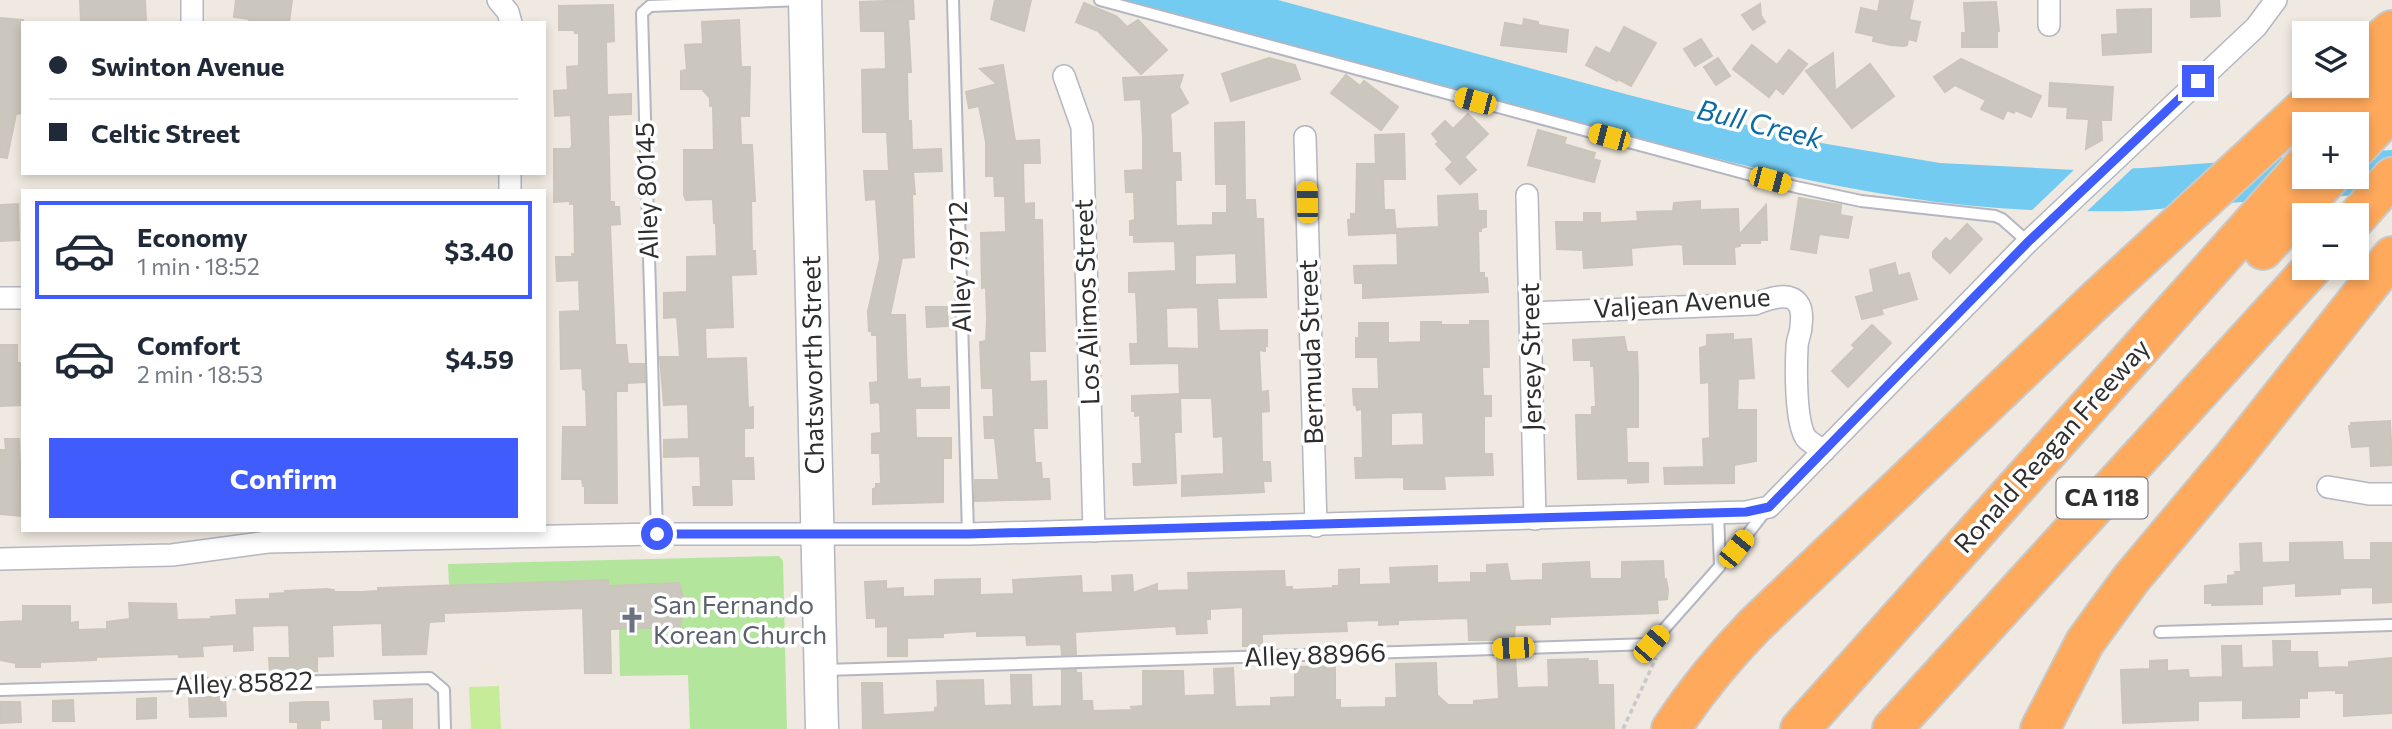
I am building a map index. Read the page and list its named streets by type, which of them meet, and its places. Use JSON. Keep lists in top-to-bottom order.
{
  "streets": {
    "highway": ["Ronald Reagan Freeway", "CA 118"],
    "main road": ["Chatsworth Street"],
    "street": [
      "Los Alimos Street",
      "Valjean Avenue",
      "Bermuda Street",
      "Jersey Street"
    ],
    "lane": [
      "Alley 80145",
      "Alley 79712",
      "Alley 88966",
      "Alley 85822"
    ]
  },
  "crossings": [
    ["Alley 80145", "Chatsworth Street"],
    ["Valjean Avenue", "Jersey Street"],
    ["Chatsworth Street", "Alley 88966"],
    ["Ronald Reagan Freeway", "CA 118"]
  ],
  "water": ["Bull Creek"],
  "places": {
    "church": ["San Fernando Korean Church"]
  },
  "page": {
    "map_buttons": ["+", "−"],
    "banner": ["Swinton Avenue", "Celtic Street"],
    "list": [
      {
        "name": "Economy",
        "note": "1 min · 18:52",
        "value": "$3.40"
      },
      {
        "name": "Comfort",
        "note": "2 min · 18:53",
        "value": "$4.59"
      }
    ],
    "buttons": "Confirm"
  }
}
